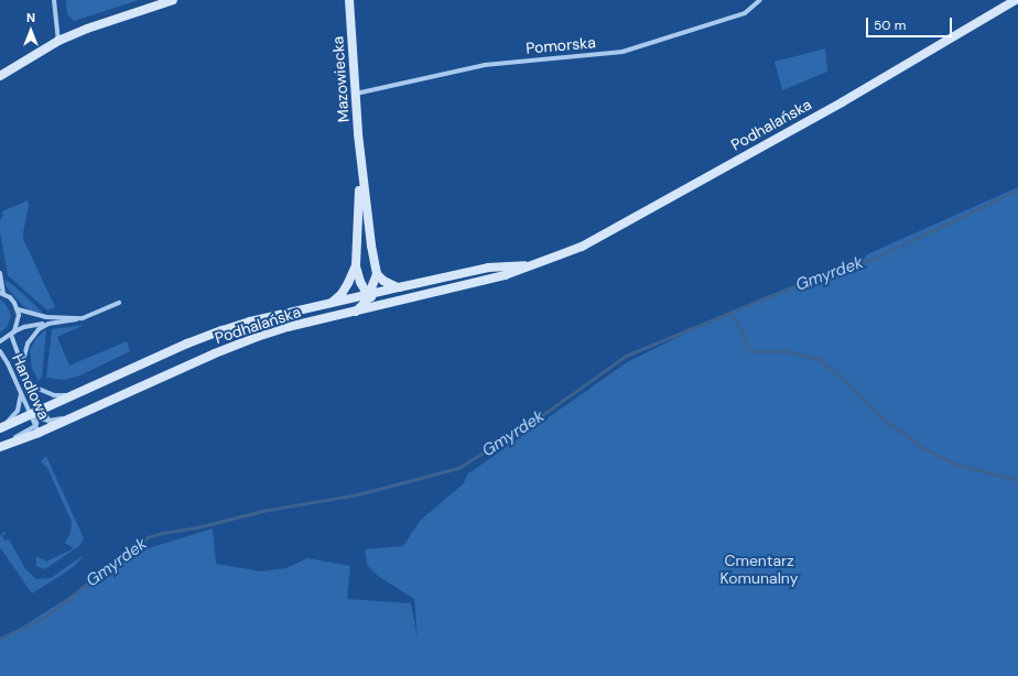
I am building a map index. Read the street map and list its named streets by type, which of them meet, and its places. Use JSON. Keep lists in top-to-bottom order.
{
  "streets": {
    "street": [
      "Pomorska",
      "Mazowiecka",
      "Podhalańska",
      "Handlowa"
    ]
  },
  "crossings": [
    ["Pomorska", "Mazowiecka"],
    ["Mazowiecka", "Podhalańska"],
    ["Podhalańska", "Handlowa"]
  ],
  "water": ["Gmyrdek"],
  "parks": ["Cmentarz Komunalny"],
  "scale_bar": "50 m",
  "north": "top"
}
